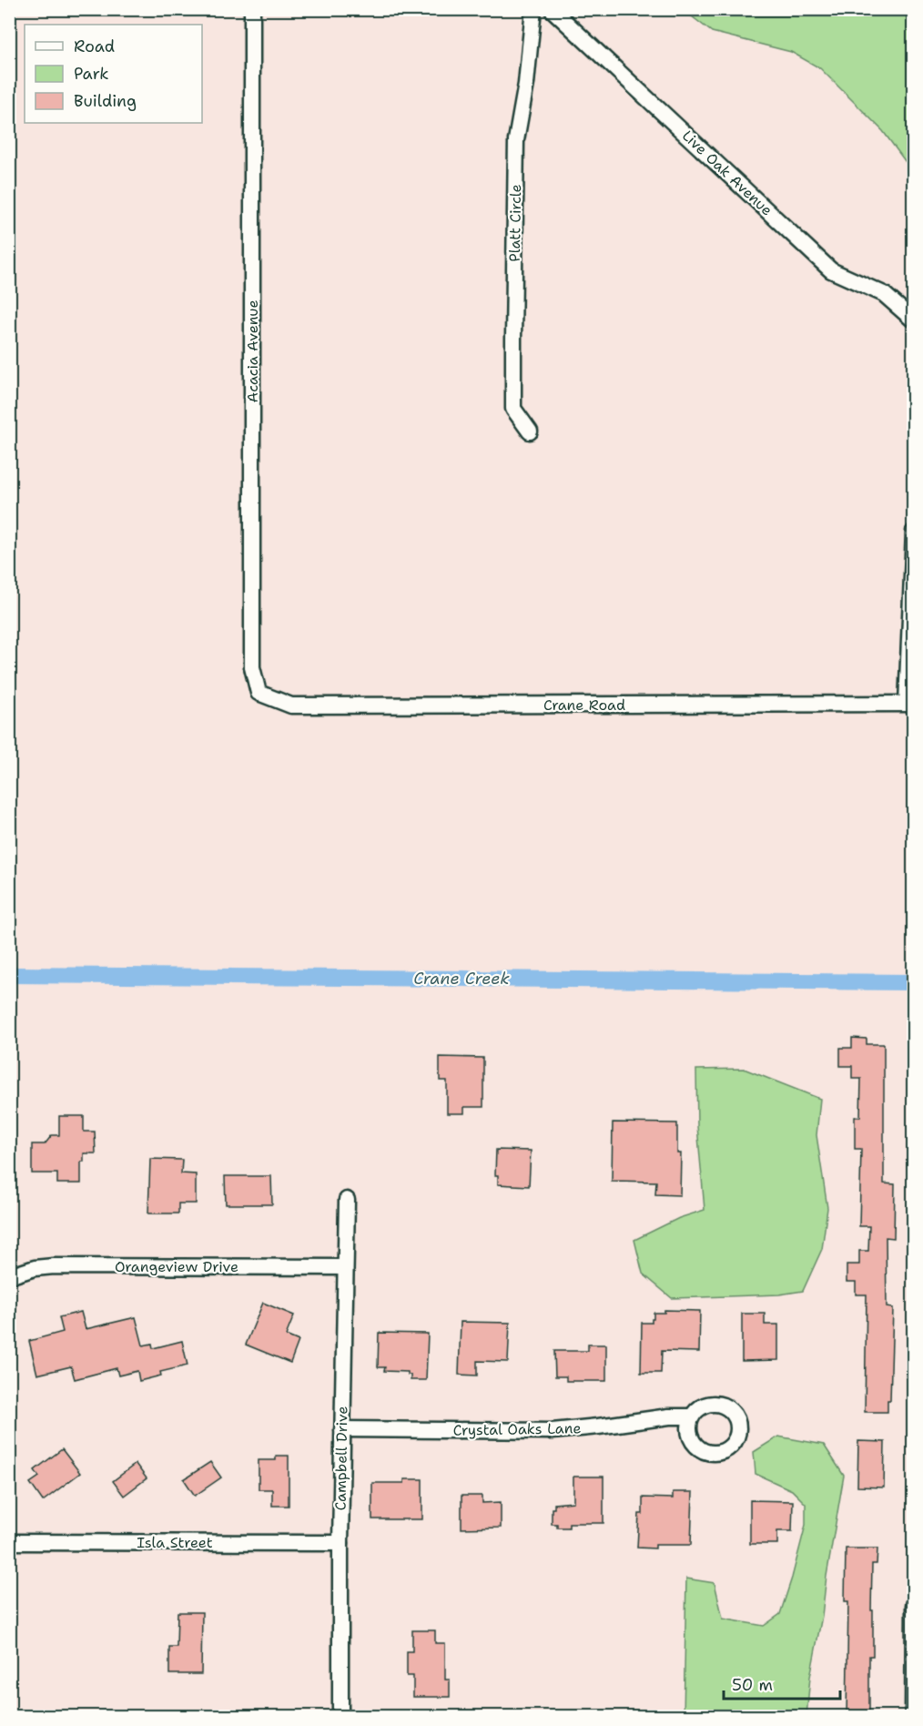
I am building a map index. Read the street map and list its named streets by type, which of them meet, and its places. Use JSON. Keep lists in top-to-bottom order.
{
  "streets": {
    "street": [
      "Live Oak Avenue",
      "Platt Circle",
      "Acacia Avenue",
      "Crane Road",
      "Orangeview Drive",
      "Crystal Oaks Lane",
      "Campbell Drive",
      "Isla Street"
    ]
  },
  "crossings": [
    ["Acacia Avenue", "Crane Road"],
    ["Orangeview Drive", "Campbell Drive"],
    ["Crystal Oaks Lane", "Campbell Drive"],
    ["Campbell Drive", "Isla Street"]
  ],
  "water": ["Crane Creek"],
  "legend": ["Road", "Park", "Building"],
  "scale_bar": "50 m"
}
